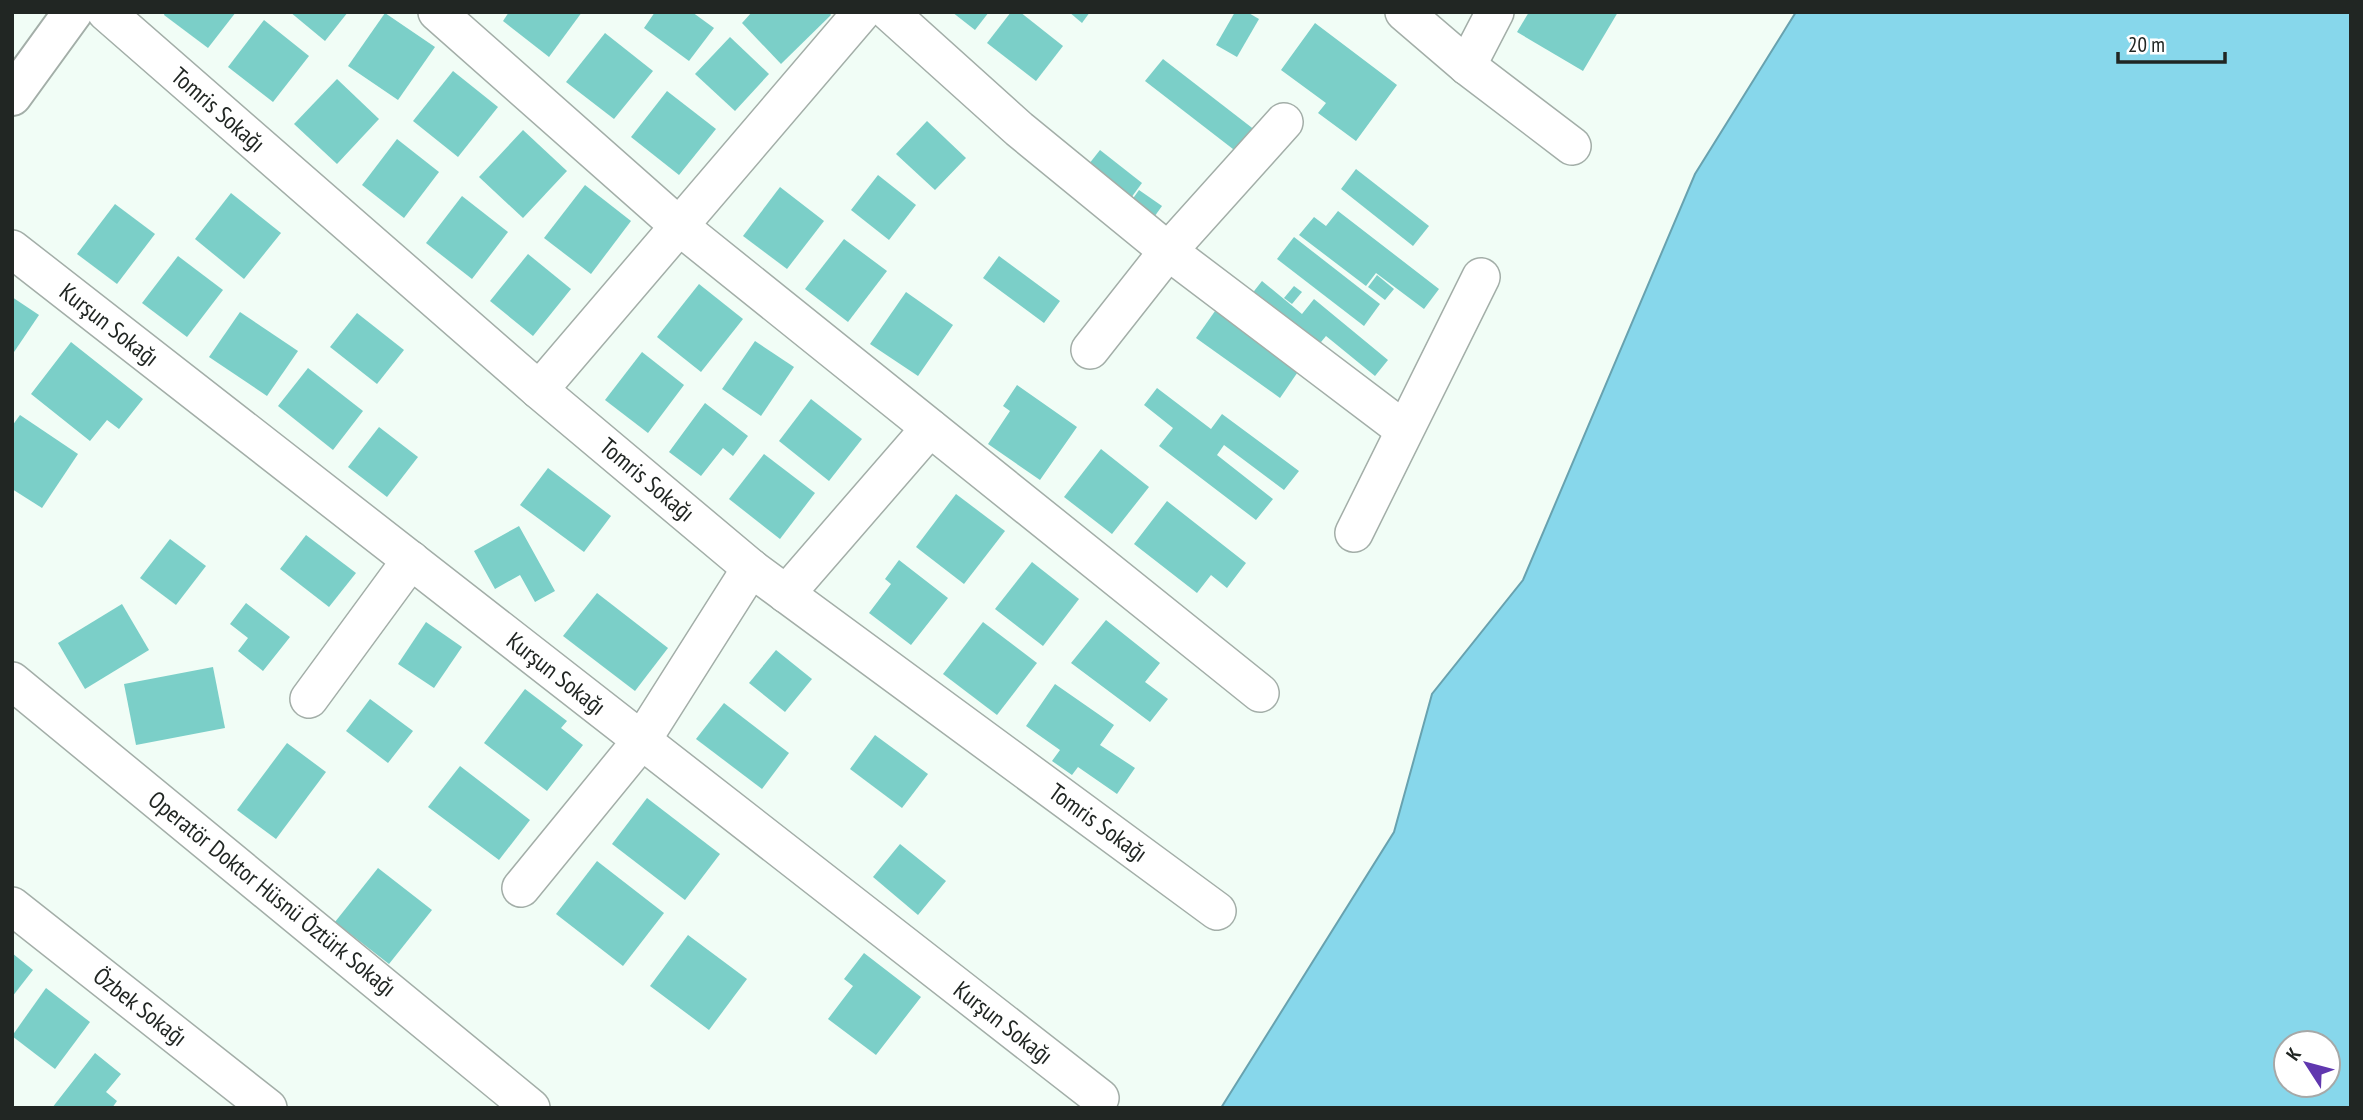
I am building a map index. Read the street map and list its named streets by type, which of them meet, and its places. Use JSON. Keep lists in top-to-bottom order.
{
  "streets": {
    "street": [
      "Tomris Sokağı",
      "Kurşun Sokağı",
      "Operatör Doktor Hüsnü Öztürk Sokağı",
      "Özbek Sokağı"
    ]
  },
  "scale_bar": "20 m",
  "north": "top left"
}
